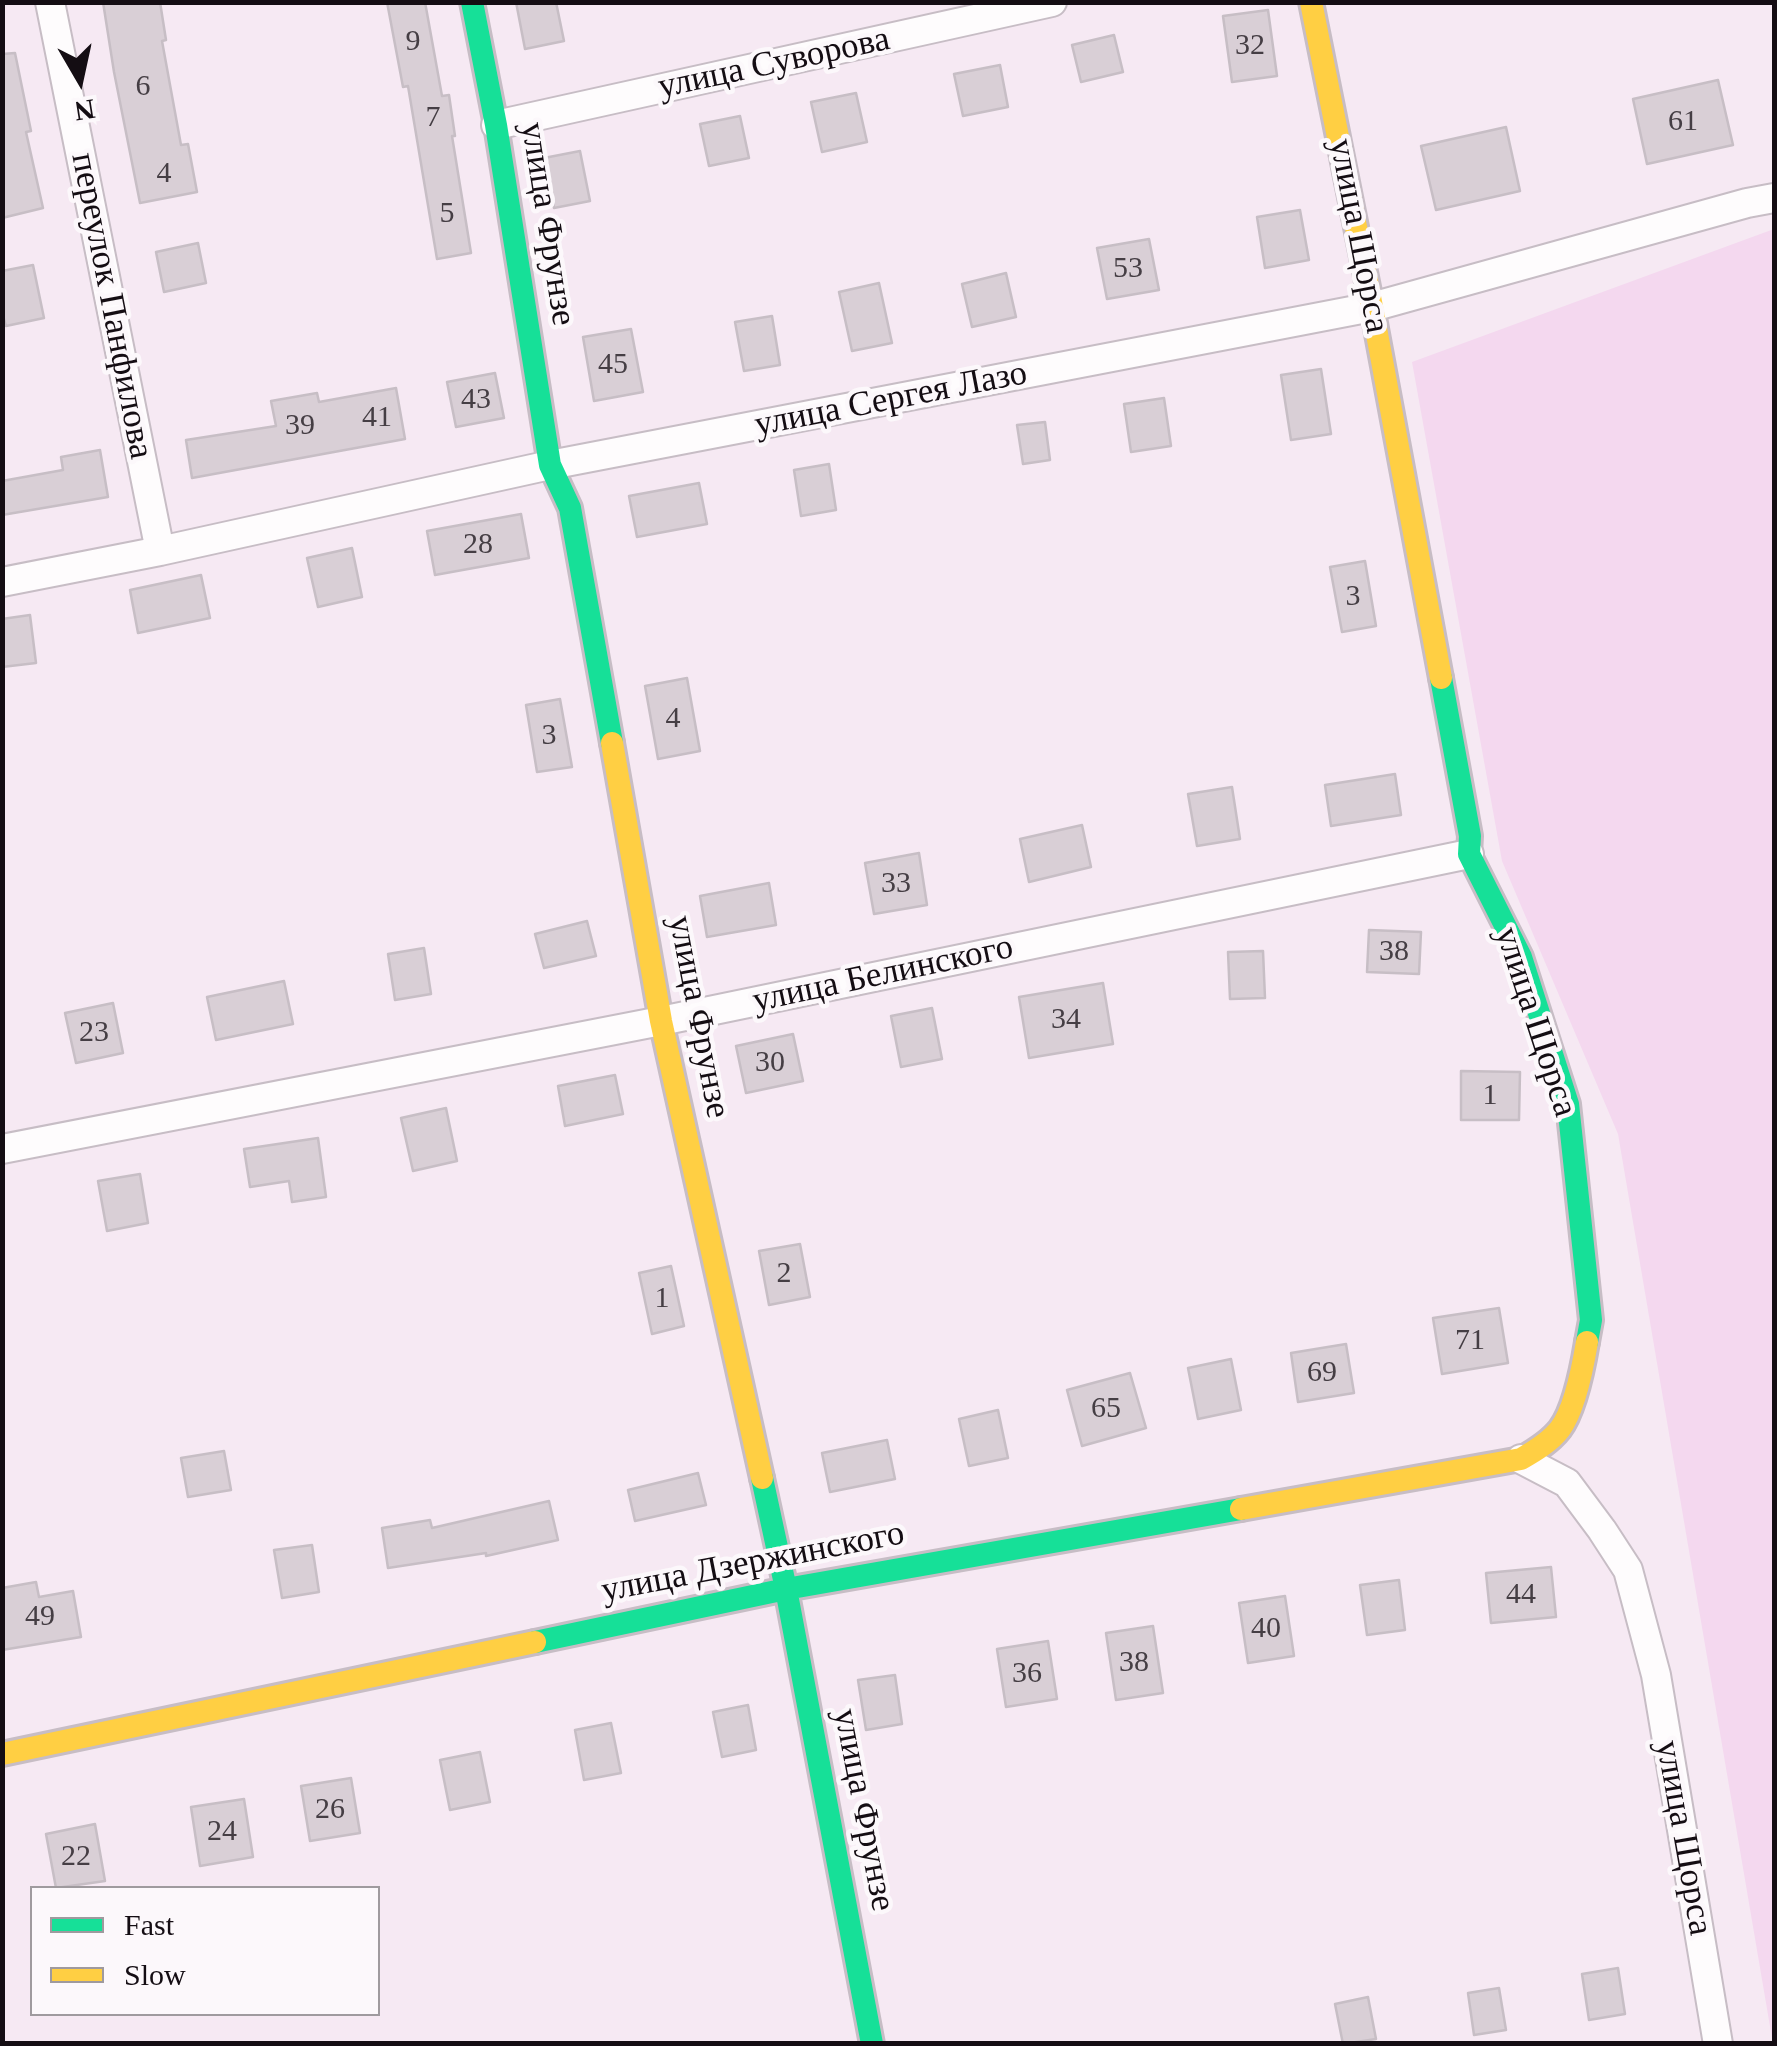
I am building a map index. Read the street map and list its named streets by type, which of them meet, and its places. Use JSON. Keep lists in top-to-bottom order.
{
  "streets": {
    "street": [
      "улица Суворова",
      "улица Фрунзе",
      "улица Щорса",
      "переулок Панфилова",
      "улица Сергея Лазо",
      "улица Белинского",
      "улица Дзержинского"
    ]
  },
  "crossings": [
    ["улица Суворова", "улица Фрунзе"],
    ["улица Фрунзе", "улица Сергея Лазо"],
    ["улица Фрунзе", "улица Белинского"],
    ["улица Фрунзе", "улица Дзержинского"],
    ["улица Щорса", "улица Сергея Лазо"],
    ["улица Щорса", "улица Белинского"],
    ["улица Щорса", "улица Дзержинского"],
    ["переулок Панфилова", "улица Сергея Лазо"]
  ],
  "house_numbers": [
    "9",
    "32",
    "6",
    "7",
    "61",
    "4",
    "5",
    "53",
    "45",
    "43",
    "41",
    "39",
    "28",
    "3",
    "4",
    "3",
    "33",
    "38",
    "34",
    "23",
    "30",
    "1",
    "2",
    "1",
    "71",
    "69",
    "65",
    "44",
    "49",
    "40",
    "38",
    "36",
    "26",
    "24",
    "22"
  ],
  "legend": ["Fast", "Slow"],
  "north": "bottom"
}
